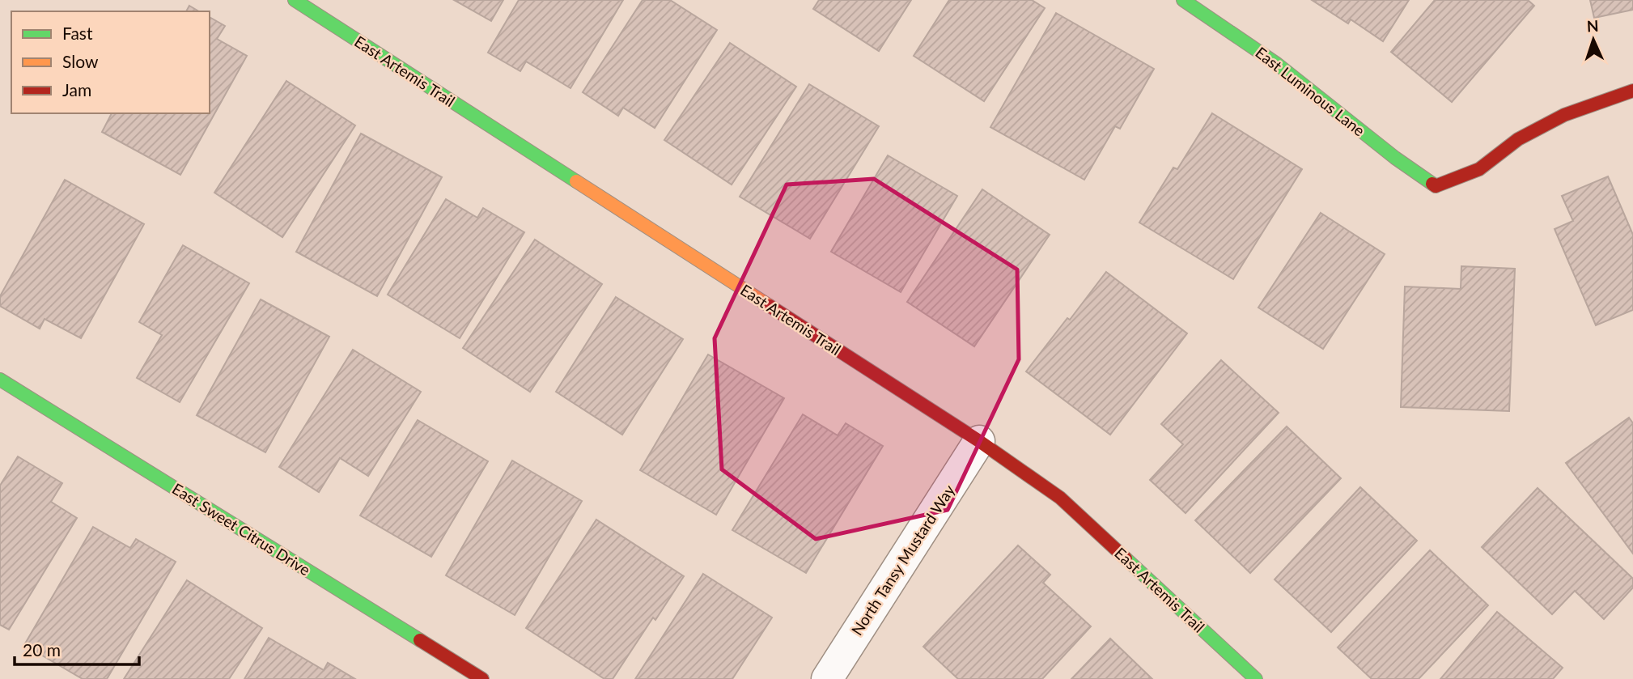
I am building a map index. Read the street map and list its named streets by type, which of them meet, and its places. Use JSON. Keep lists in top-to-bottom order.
{
  "streets": {
    "street": [
      "East Artemis Trail",
      "East Luminous Lane",
      "East Sweet Citrus Drive",
      "North Tansy Mustard Way"
    ]
  },
  "crossings": [
    ["East Artemis Trail", "North Tansy Mustard Way"]
  ],
  "legend": ["Fast", "Slow", "Jam"],
  "scale_bar": "20 m",
  "north": "top"
}
